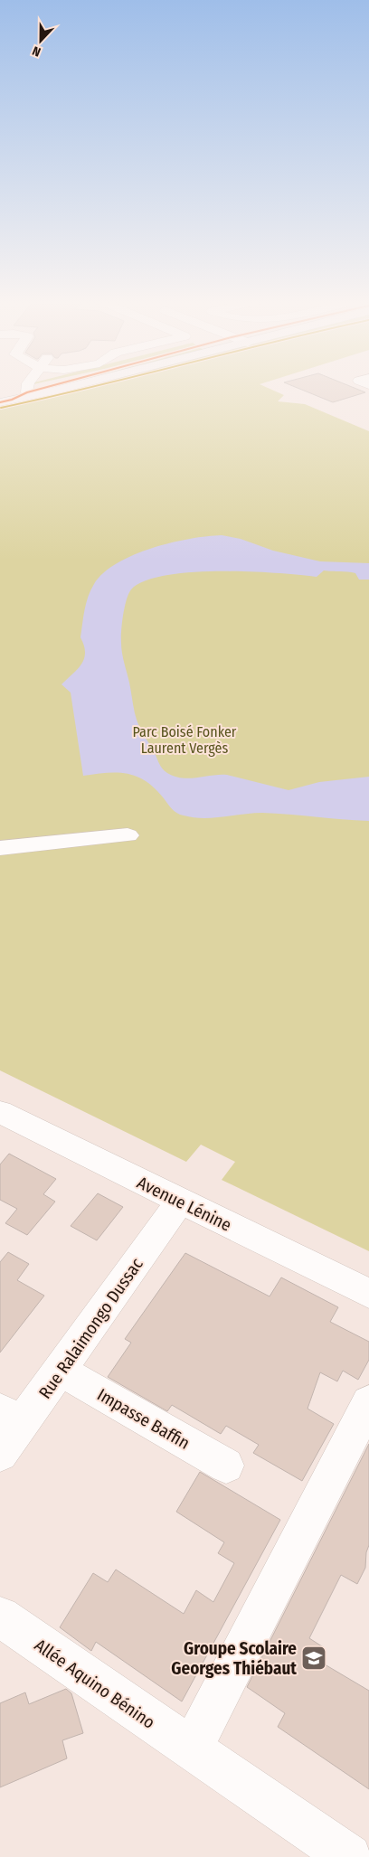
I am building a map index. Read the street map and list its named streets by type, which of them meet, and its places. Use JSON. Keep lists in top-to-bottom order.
{
  "streets": {
    "street": [
      "Avenue Lénine",
      "Rue Ralaimongo Dussac",
      "Impasse Baffin",
      "Allée Aquino Bénino"
    ]
  },
  "crossings": [
    ["Avenue Lénine", "Rue Ralaimongo Dussac"],
    ["Rue Ralaimongo Dussac", "Impasse Baffin"]
  ],
  "parks": ["Parc Boisé Fonker Laurent Vergès"],
  "places": {
    "school or university": ["Groupe Scolaire Georges Thiébaut"]
  },
  "north": "bottom"
}
